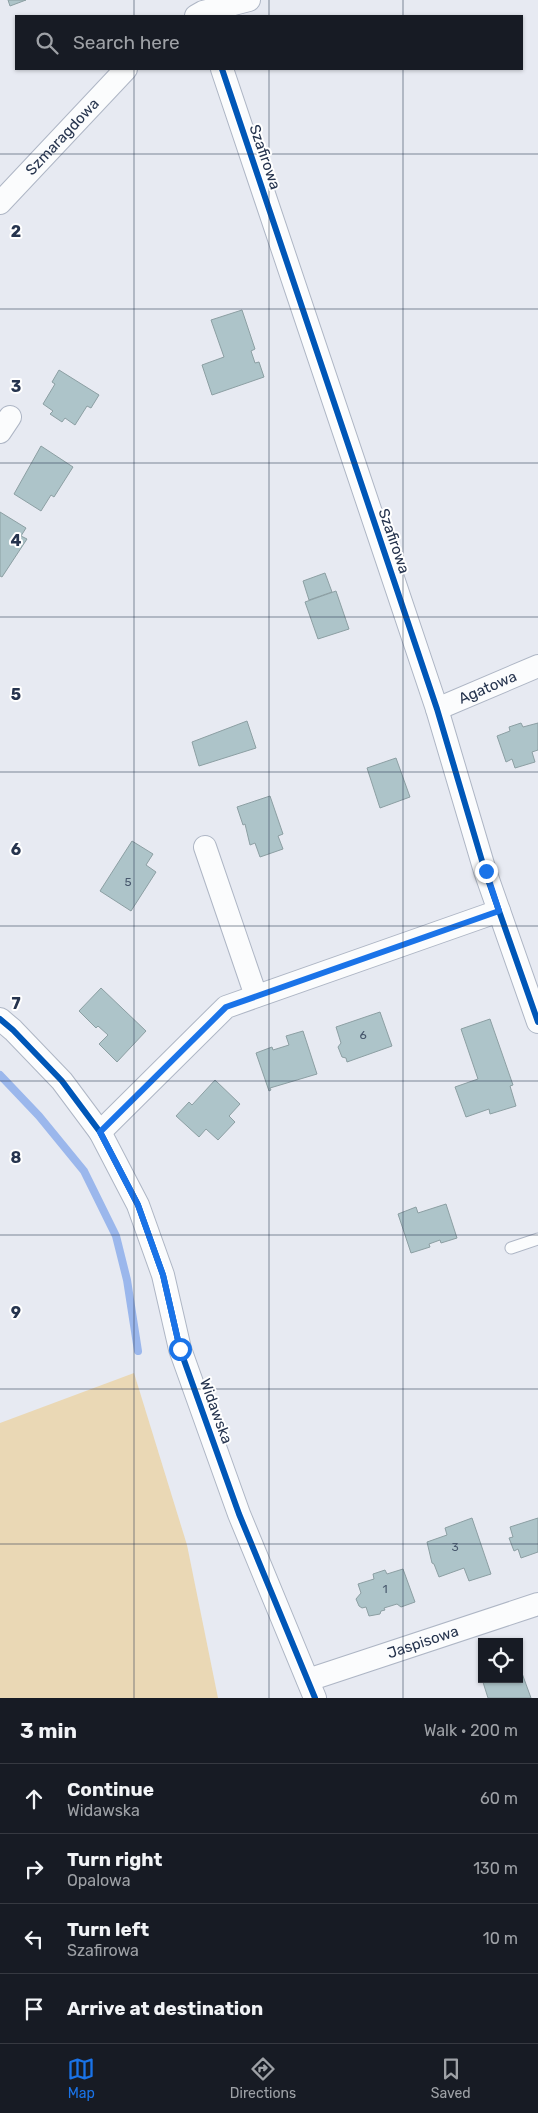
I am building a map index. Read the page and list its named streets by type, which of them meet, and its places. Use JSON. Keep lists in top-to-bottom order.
{
  "streets": {
    "street": [
      "Szmaragdowa",
      "Szafirowa",
      "Agatowa",
      "Widawska",
      "Jaspisowa"
    ]
  },
  "crossings": [
    ["Szafirowa", "Agatowa"],
    ["Widawska", "Jaspisowa"]
  ],
  "house_numbers": [
    "5",
    "6",
    "3",
    "1"
  ],
  "page": {
    "search": "Search here",
    "heading": ["3 min", "Walk · 200 m"],
    "list": [
      ["Continue", "Widawska", "60 m"],
      ["Turn right", "Opalowa", "130 m"],
      ["Turn left", "Szafirowa", "10 m"],
      "Arrive at destination"
    ],
    "nav": ["Map", "Directions", "Saved"]
  },
  "grid": {
    "rows": [
      "2",
      "3",
      "4",
      "5",
      "6",
      "7",
      "8",
      "9"
    ]
  }
}
